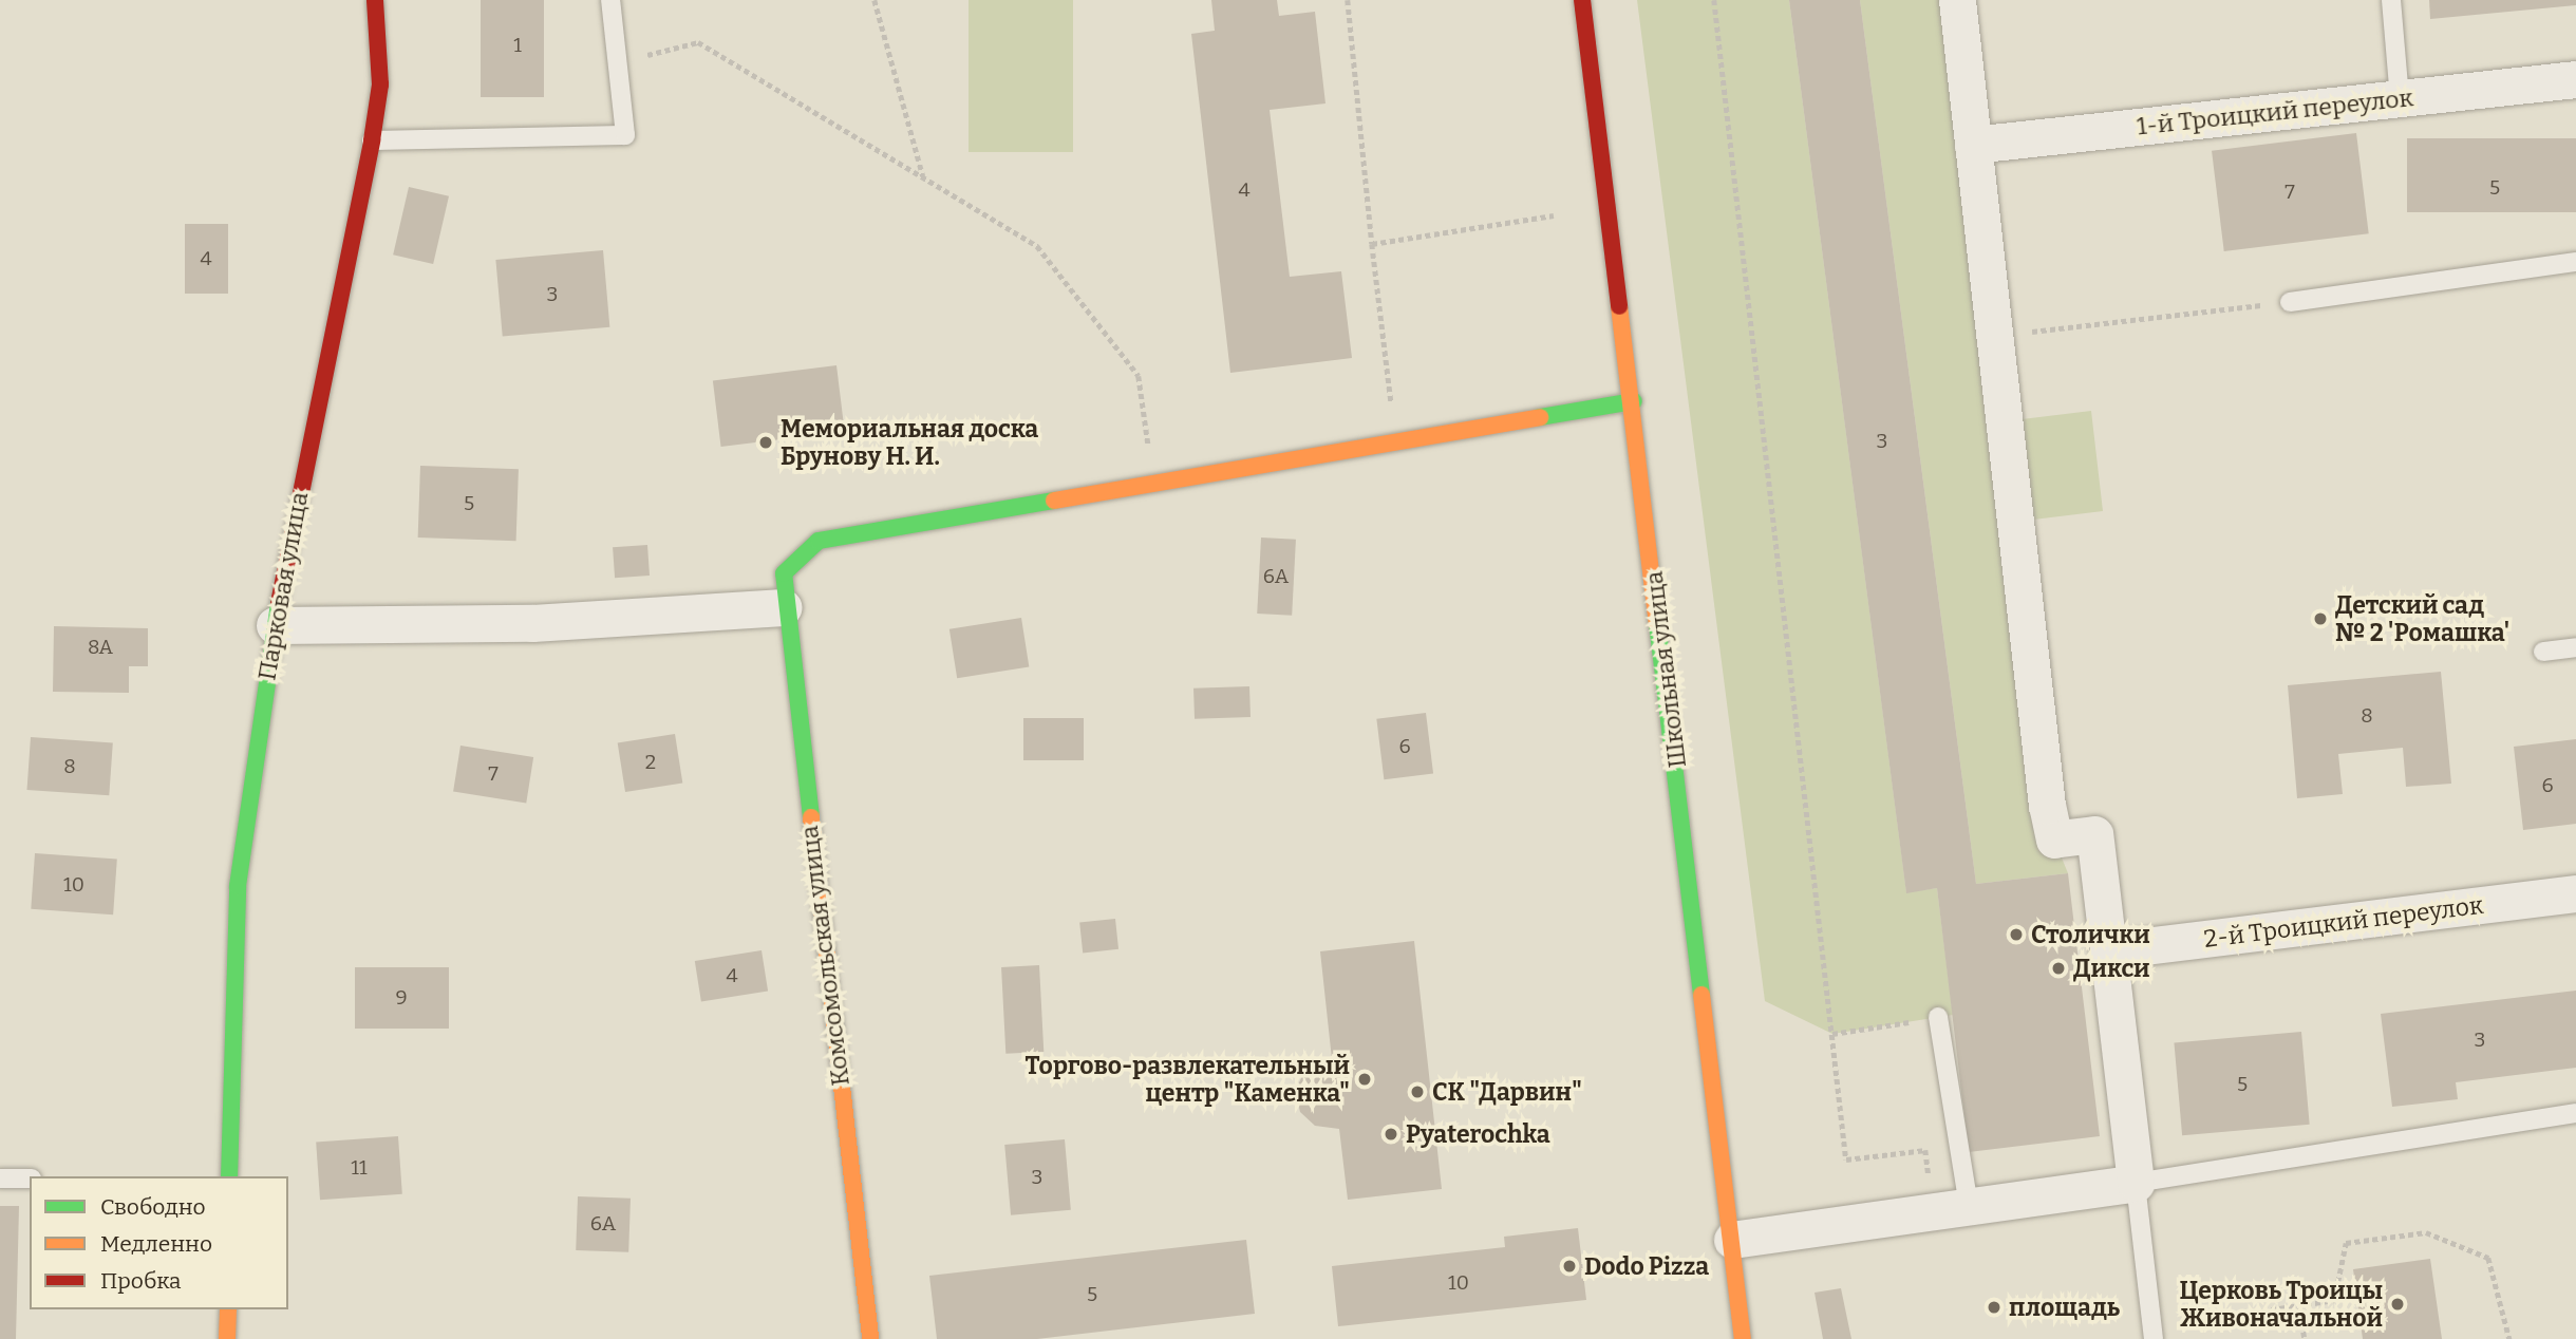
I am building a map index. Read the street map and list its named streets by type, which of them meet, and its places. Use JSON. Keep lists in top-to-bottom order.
{
  "streets": {
    "street": [
      "1-й Троицкий переулок",
      "Парковая улица",
      "Школьная улица",
      "2-й Троицкий переулок",
      "Комсомольская улица"
    ]
  },
  "places": [
    "Мемориальная доска Брунову Н. И.",
    "Детский сад № 2 'Ромашка'",
    "Столички",
    "Дикси",
    "Торгово-развлекательный центр \"Каменка\"",
    "СК \"Дарвин\"",
    "Pyaterochka",
    "Dodo Pizza",
    "Церковь Троицы Живоначальной",
    "площадь"
  ],
  "house_numbers": [
    "1",
    "5",
    "4",
    "7",
    "4",
    "3",
    "3",
    "5",
    "6А",
    "8А",
    "8",
    "6",
    "2",
    "8",
    "7",
    "6",
    "10",
    "4",
    "9",
    "3",
    "5",
    "11",
    "3",
    "6А",
    "10",
    "5"
  ],
  "legend": ["Свободно", "Медленно", "Пробка"]
}
